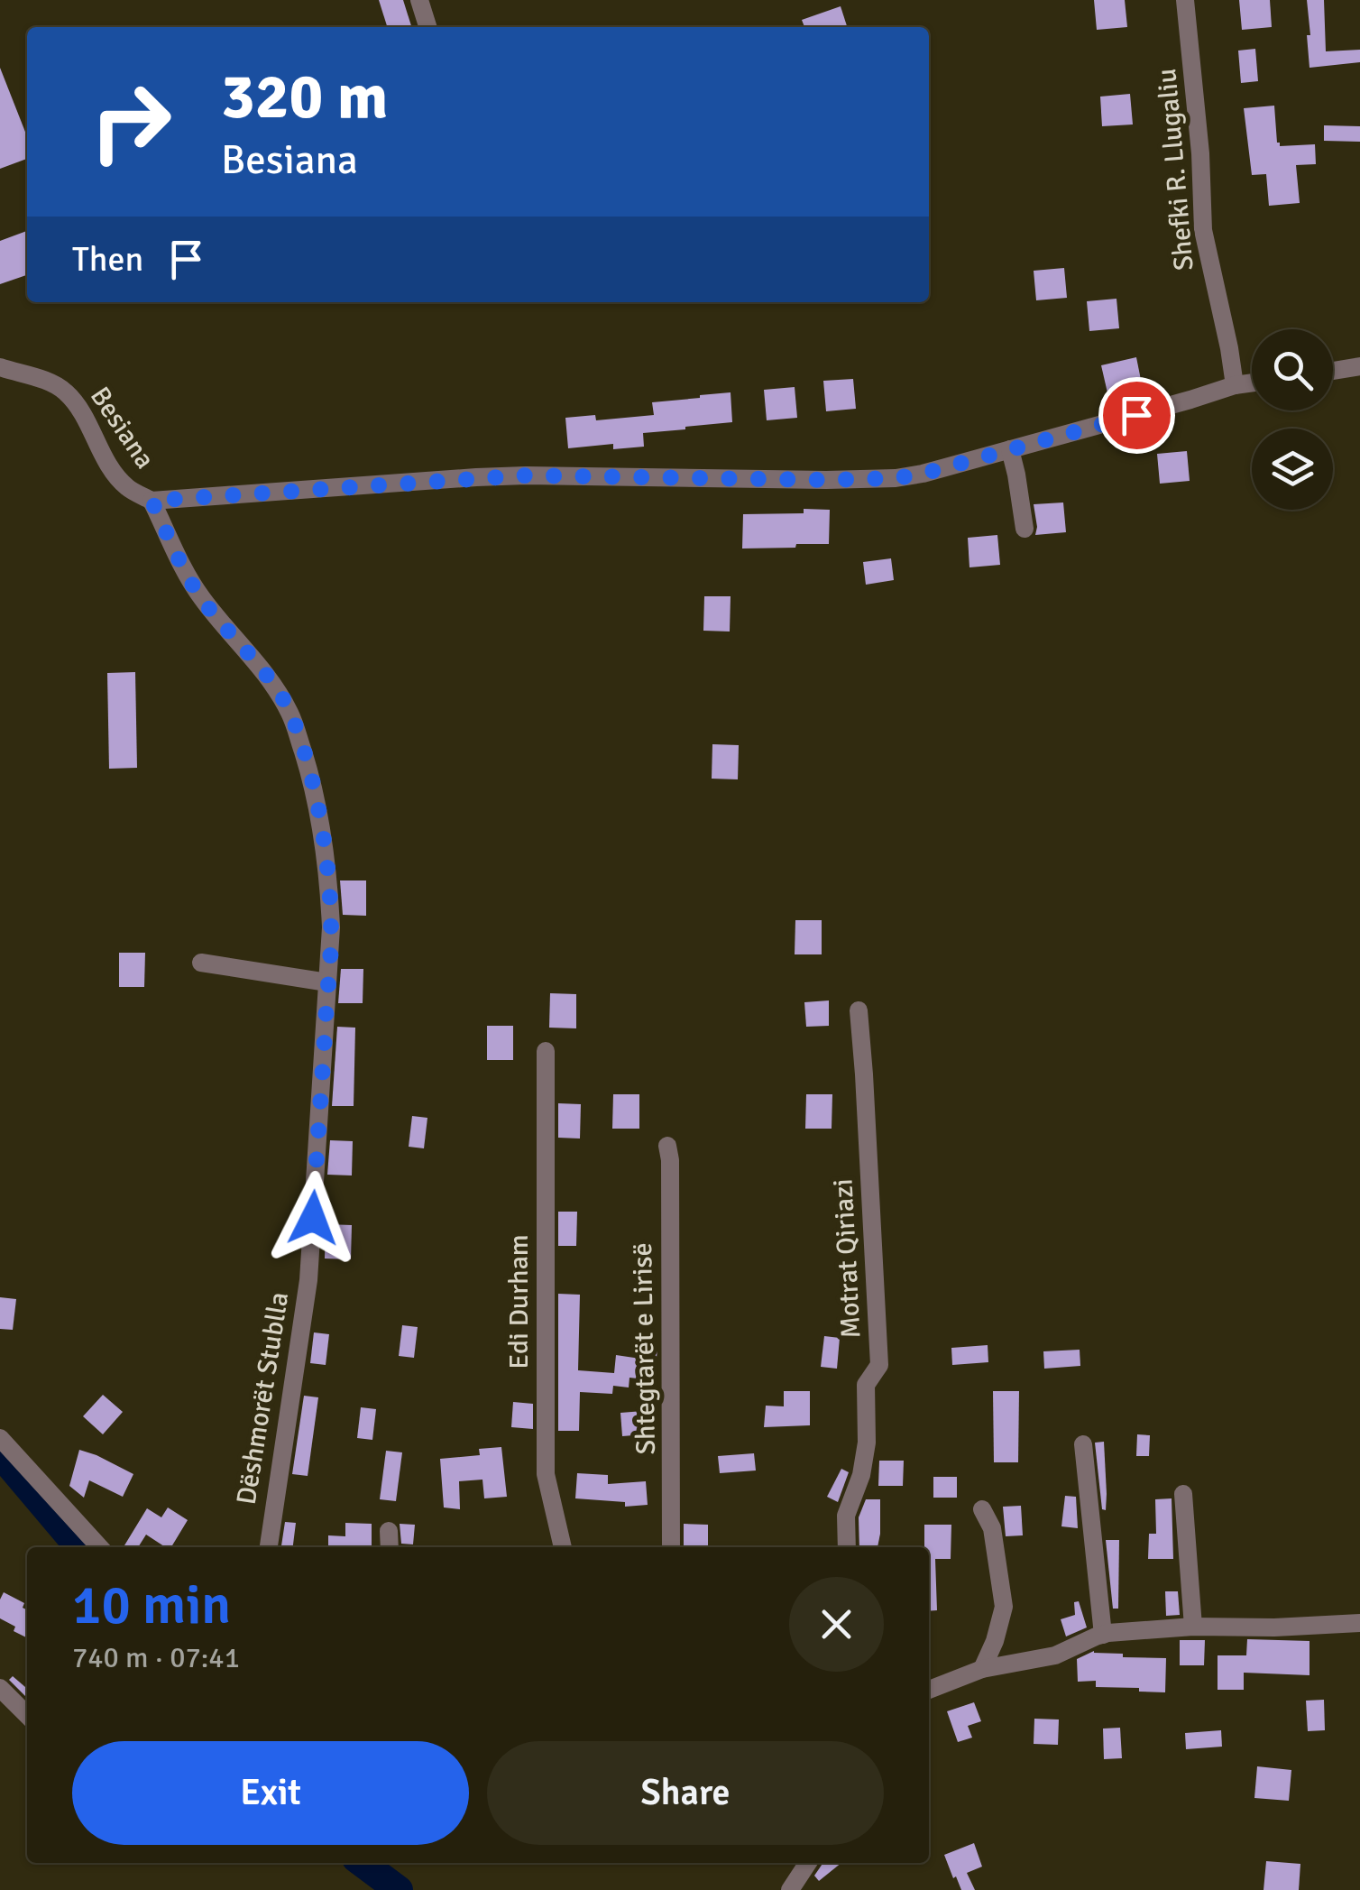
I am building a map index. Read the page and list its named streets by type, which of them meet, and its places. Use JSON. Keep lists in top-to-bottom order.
{
  "streets": {
    "street": [
      "Shefki R. Llugaliu",
      "Besiana",
      "Motrat Qiriazi",
      "Edi Durham",
      "Shtegtarët e Lirisë",
      "Dëshmorët Stublla"
    ]
  },
  "crossings": [
    ["Shefki R. Llugaliu", "Besiana"],
    ["Besiana", "Dëshmorët Stublla"]
  ],
  "page": {
    "turn": ["320 m", "Besiana"],
    "then": "Then",
    "heading": ["10 min", "740 m · 07:41"],
    "buttons": ["Exit", "Share"]
  }
}
